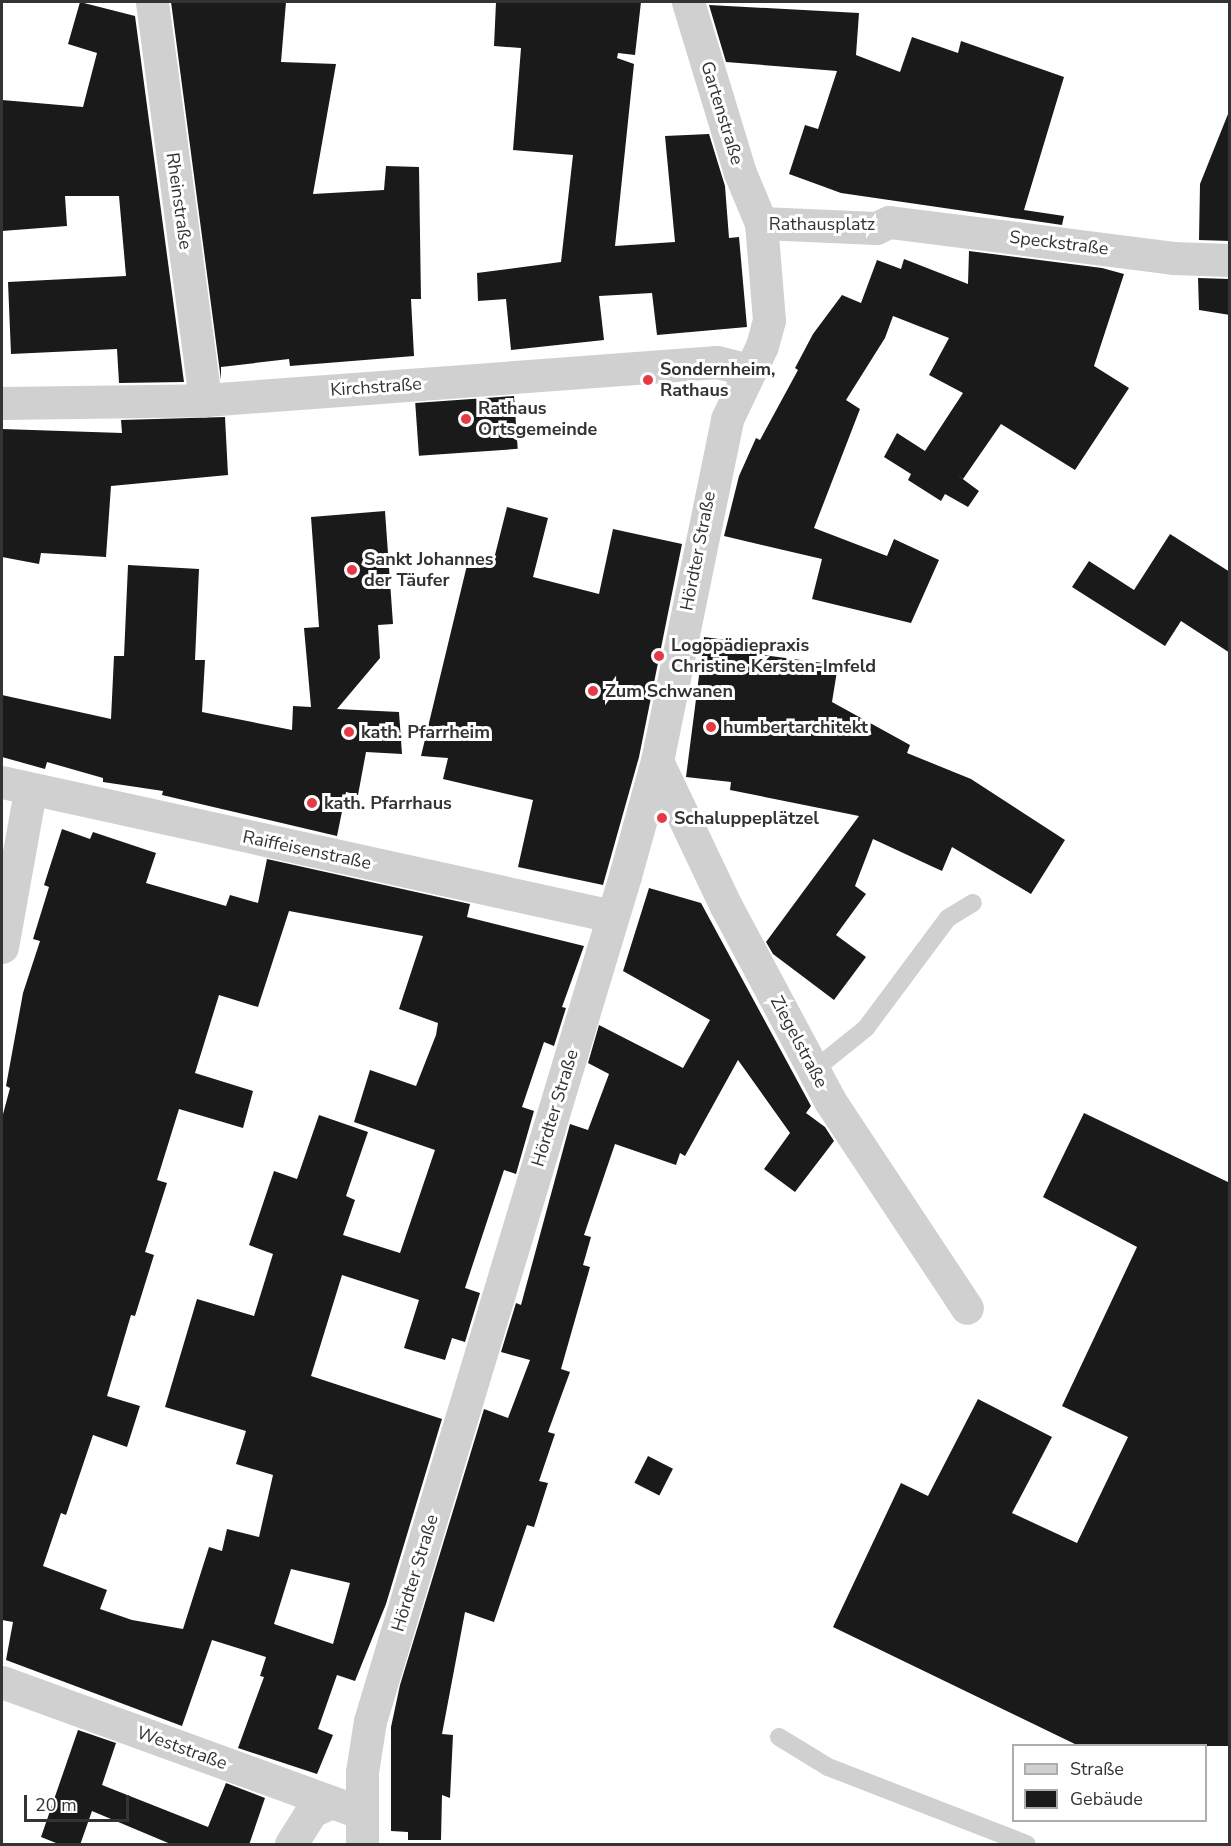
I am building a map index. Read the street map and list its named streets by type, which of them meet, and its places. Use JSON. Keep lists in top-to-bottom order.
{
  "streets": {
    "street": [
      "Gartenstraße",
      "Rheinstraße",
      "Rathausplatz",
      "Speckstraße",
      "Kirchstraße",
      "Hördter Straße",
      "Raiffeisenstraße",
      "Ziegelstraße",
      "Weststraße"
    ]
  },
  "crossings": [
    ["Gartenstraße", "Rathausplatz"],
    ["Rheinstraße", "Kirchstraße"],
    ["Rathausplatz", "Speckstraße"],
    ["Rathausplatz", "Kirchstraße"],
    ["Rathausplatz", "Hördter Straße"],
    ["Kirchstraße", "Hördter Straße"],
    ["Hördter Straße", "Raiffeisenstraße"],
    ["Hördter Straße", "Ziegelstraße"],
    ["Hördter Straße", "Weststraße"]
  ],
  "places": [
    "Sondernheim, Rathaus",
    "Rathaus Ortsgemeinde",
    "Sankt Johannes der Täufer",
    "Logopädiepraxis Christine Kersten-Imfeld",
    "Zum Schwanen",
    "humbertarchitekt",
    "kath. Pfarrheim",
    "kath. Pfarrhaus",
    "Schaluppeplätzel"
  ],
  "legend": ["Straße", "Gebäude"],
  "scale_bar": "20 m"
}
